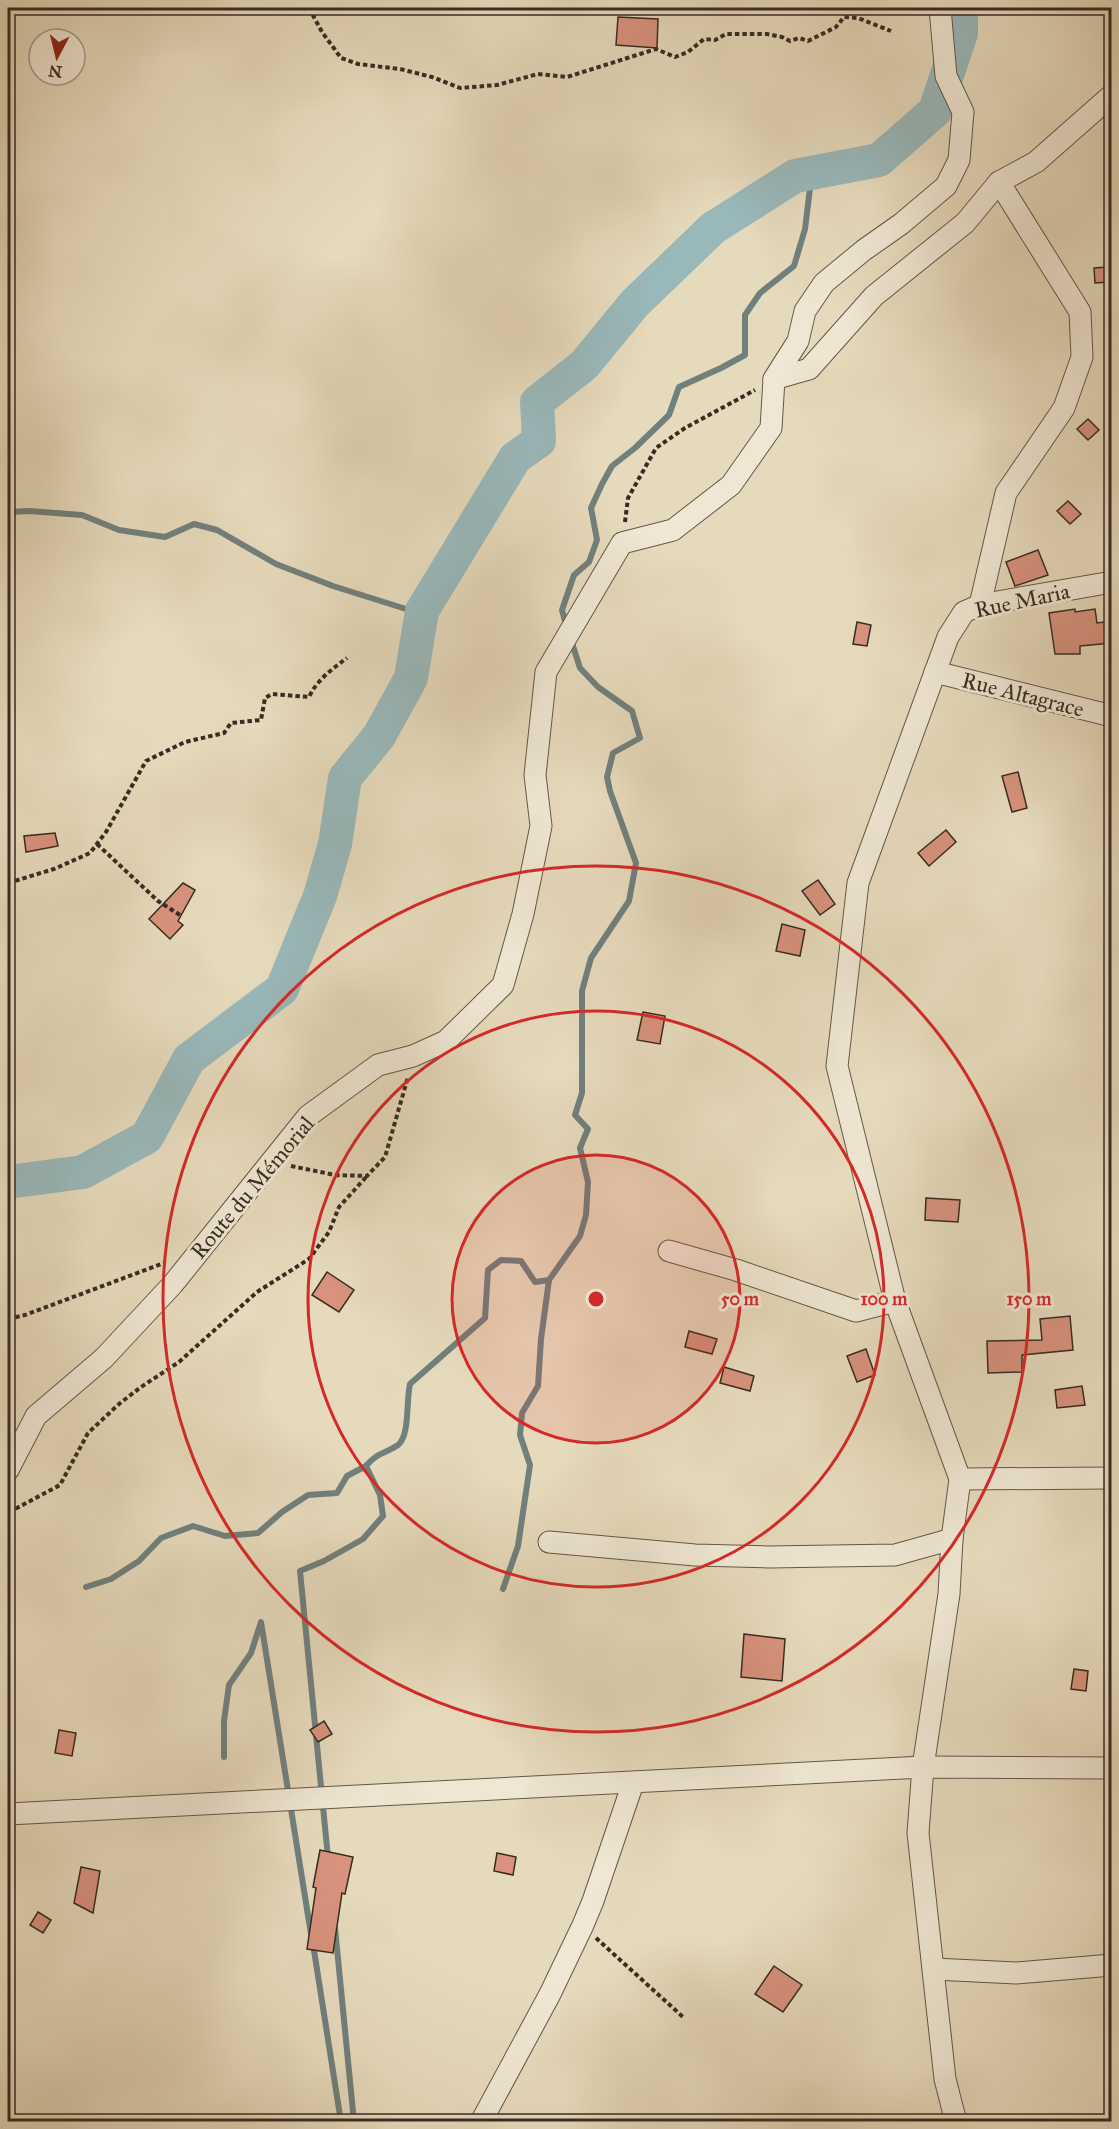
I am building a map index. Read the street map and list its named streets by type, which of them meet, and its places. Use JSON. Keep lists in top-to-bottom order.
{
  "streets": {
    "street": ["Rue Maria", "Rue Altagrace", "Route du Mémorial"]
  },
  "crossings": [
    ["Rue Maria", "Rue Altagrace"]
  ],
  "north": "bottom",
  "rings": ["50 m", "100 m", "150 m"]
}
